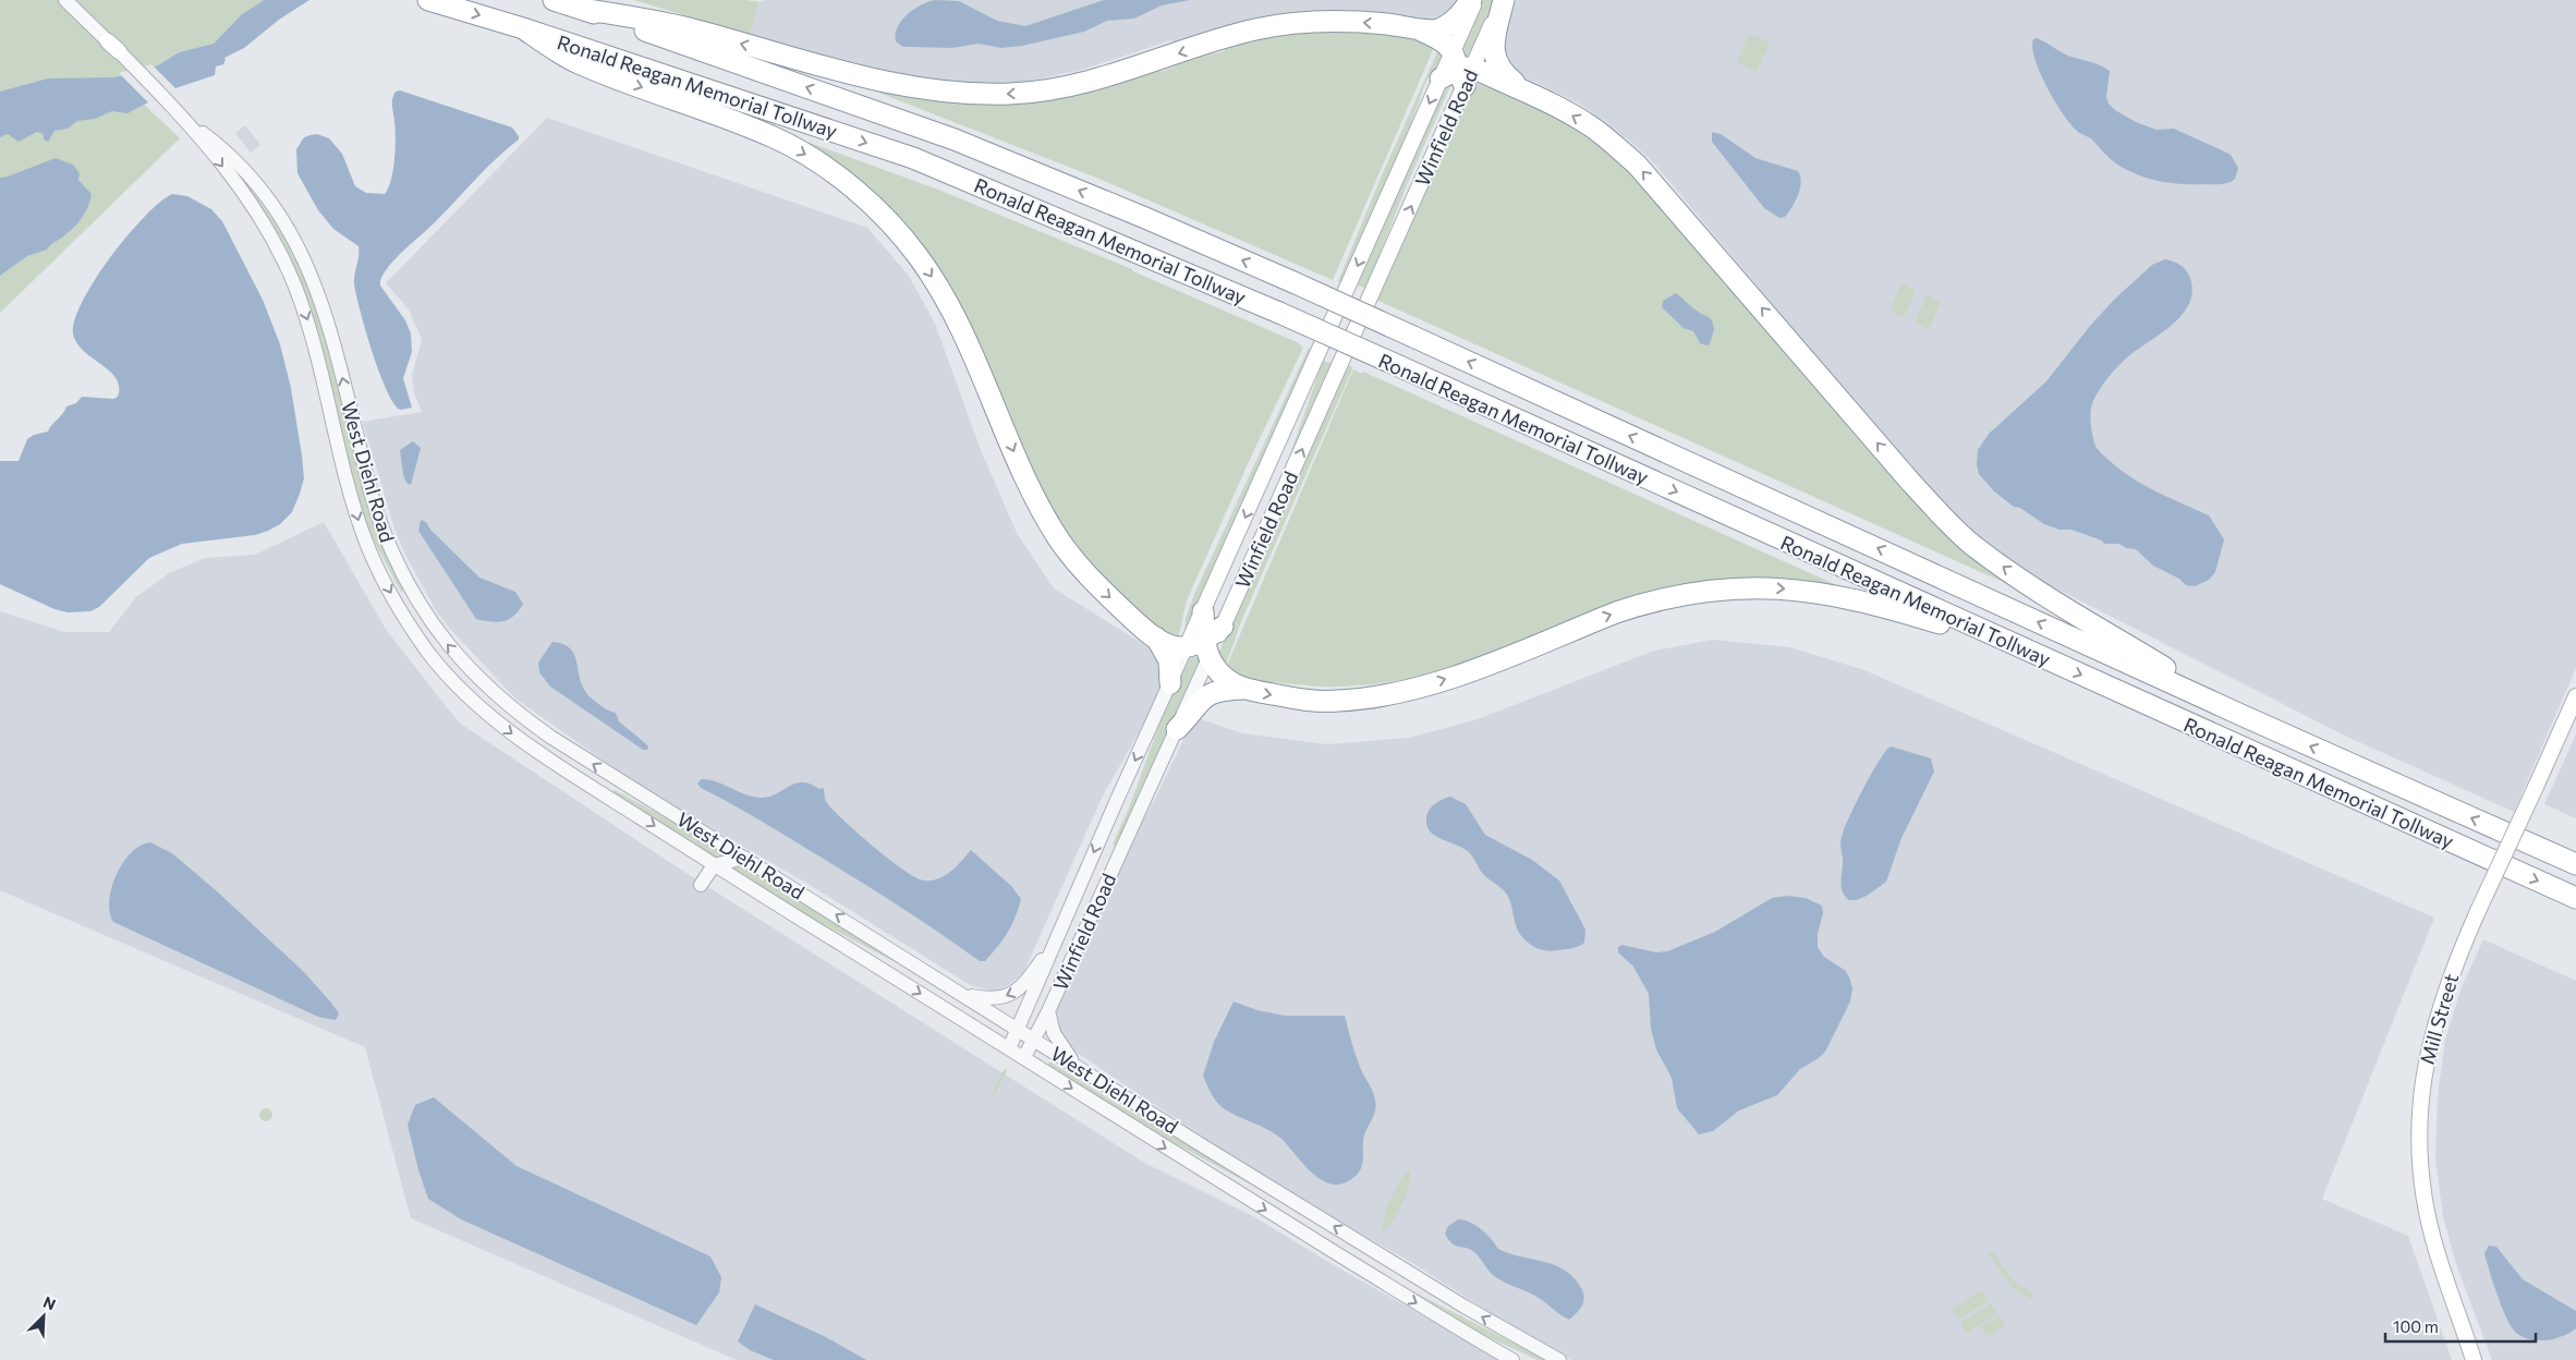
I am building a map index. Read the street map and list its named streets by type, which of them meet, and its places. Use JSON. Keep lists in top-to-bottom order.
{
  "streets": {
    "highway": ["Ronald Reagan Memorial Tollway"],
    "main road": ["Winfield Road", "Mill Street"],
    "street": ["West Diehl Road"]
  },
  "crossings": [
    ["Winfield Road", "West Diehl Road"]
  ],
  "scale_bar": "100 m",
  "north": "top right"
}
